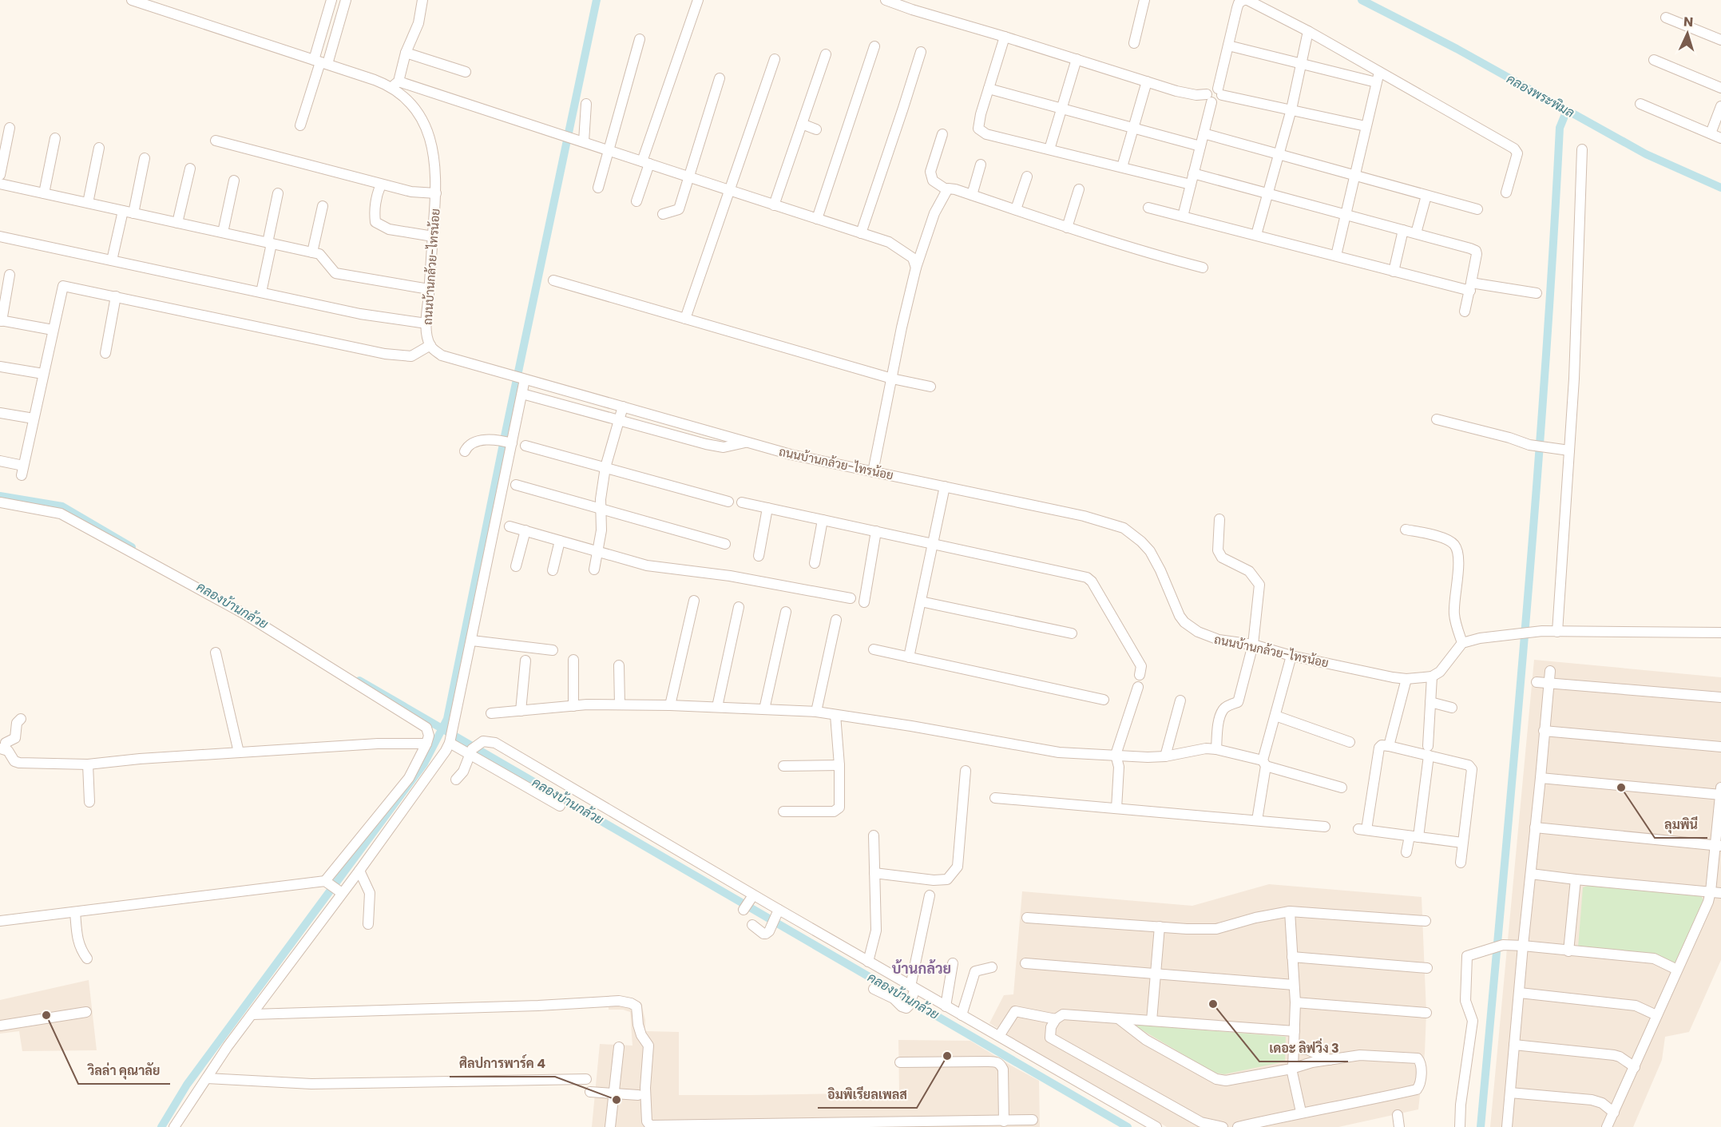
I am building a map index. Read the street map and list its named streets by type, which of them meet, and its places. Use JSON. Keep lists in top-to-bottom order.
{
  "streets": {
    "street": ["ถนนบ้านกล้วย-ไทรน้อย"]
  },
  "districts": ["บ้านกล้วย"],
  "water": ["คลองพระพิมล", "คลองบ้านกล้วย"],
  "places": [
    "ลุมพินี",
    "เดอะ ลิฟวิ่ง 3",
    "วิลล่า คุณาลัย",
    "อิมพิเรียลเพลส",
    "ศิลปการพาร์ค 4"
  ],
  "north": "top"
}
